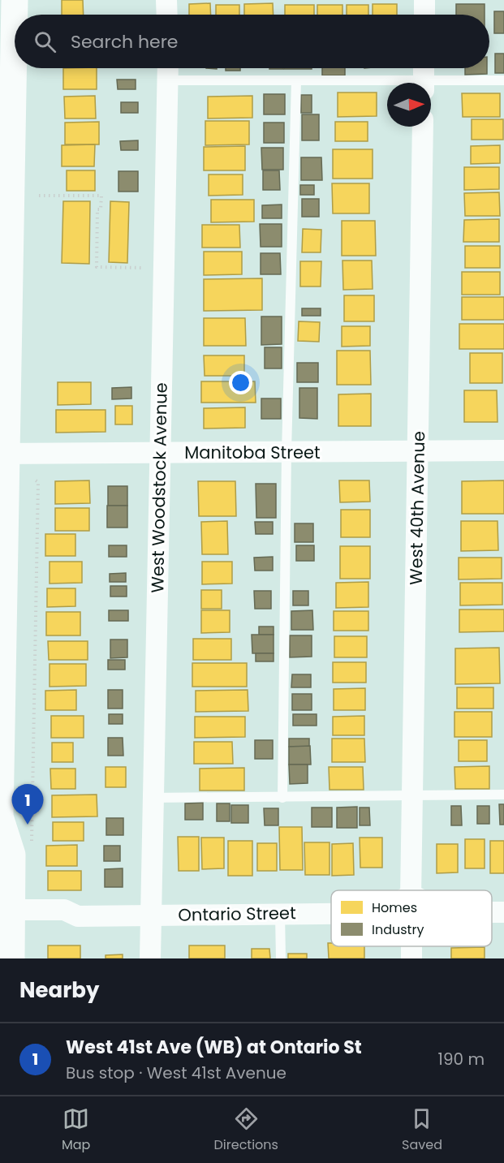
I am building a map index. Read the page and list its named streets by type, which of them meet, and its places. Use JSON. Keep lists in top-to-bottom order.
{
  "streets": {
    "street": [
      "Manitoba Street",
      "West Woodstock Avenue",
      "West 40th Avenue",
      "Ontario Street"
    ]
  },
  "crossings": [
    ["Manitoba Street", "West Woodstock Avenue"],
    ["Manitoba Street", "West 40th Avenue"],
    ["West Woodstock Avenue", "Ontario Street"]
  ],
  "legend": ["Homes", "Industry"],
  "north": "right",
  "page": {
    "search": "Search here",
    "pins": "1",
    "heading": "Nearby",
    "list": [
      {
        "mark": "1",
        "name": "West 41st Ave (WB) at Ontario St",
        "note": "Bus stop · West 41st Avenue",
        "value": "190 m"
      }
    ],
    "nav": ["Map", "Directions", "Saved"]
  }
}
